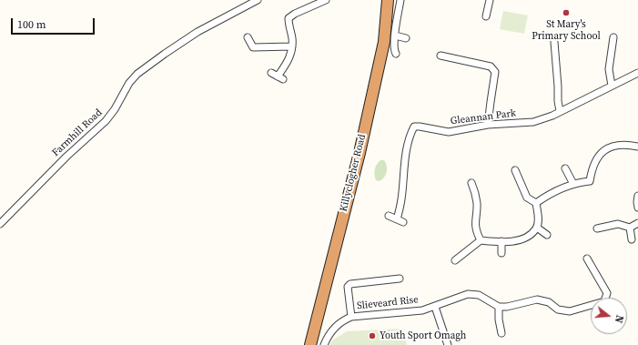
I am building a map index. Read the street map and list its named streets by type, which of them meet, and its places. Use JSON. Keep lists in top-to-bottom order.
{
  "streets": {
    "highway": ["Killyclogher Road"],
    "street": ["Gleannan Park", "Farmhill Road", "Slieveard Rise"]
  },
  "places": ["St Mary's Primary School", "Youth Sport Omagh"],
  "scale_bar": "100 m",
  "north": "right"
}
